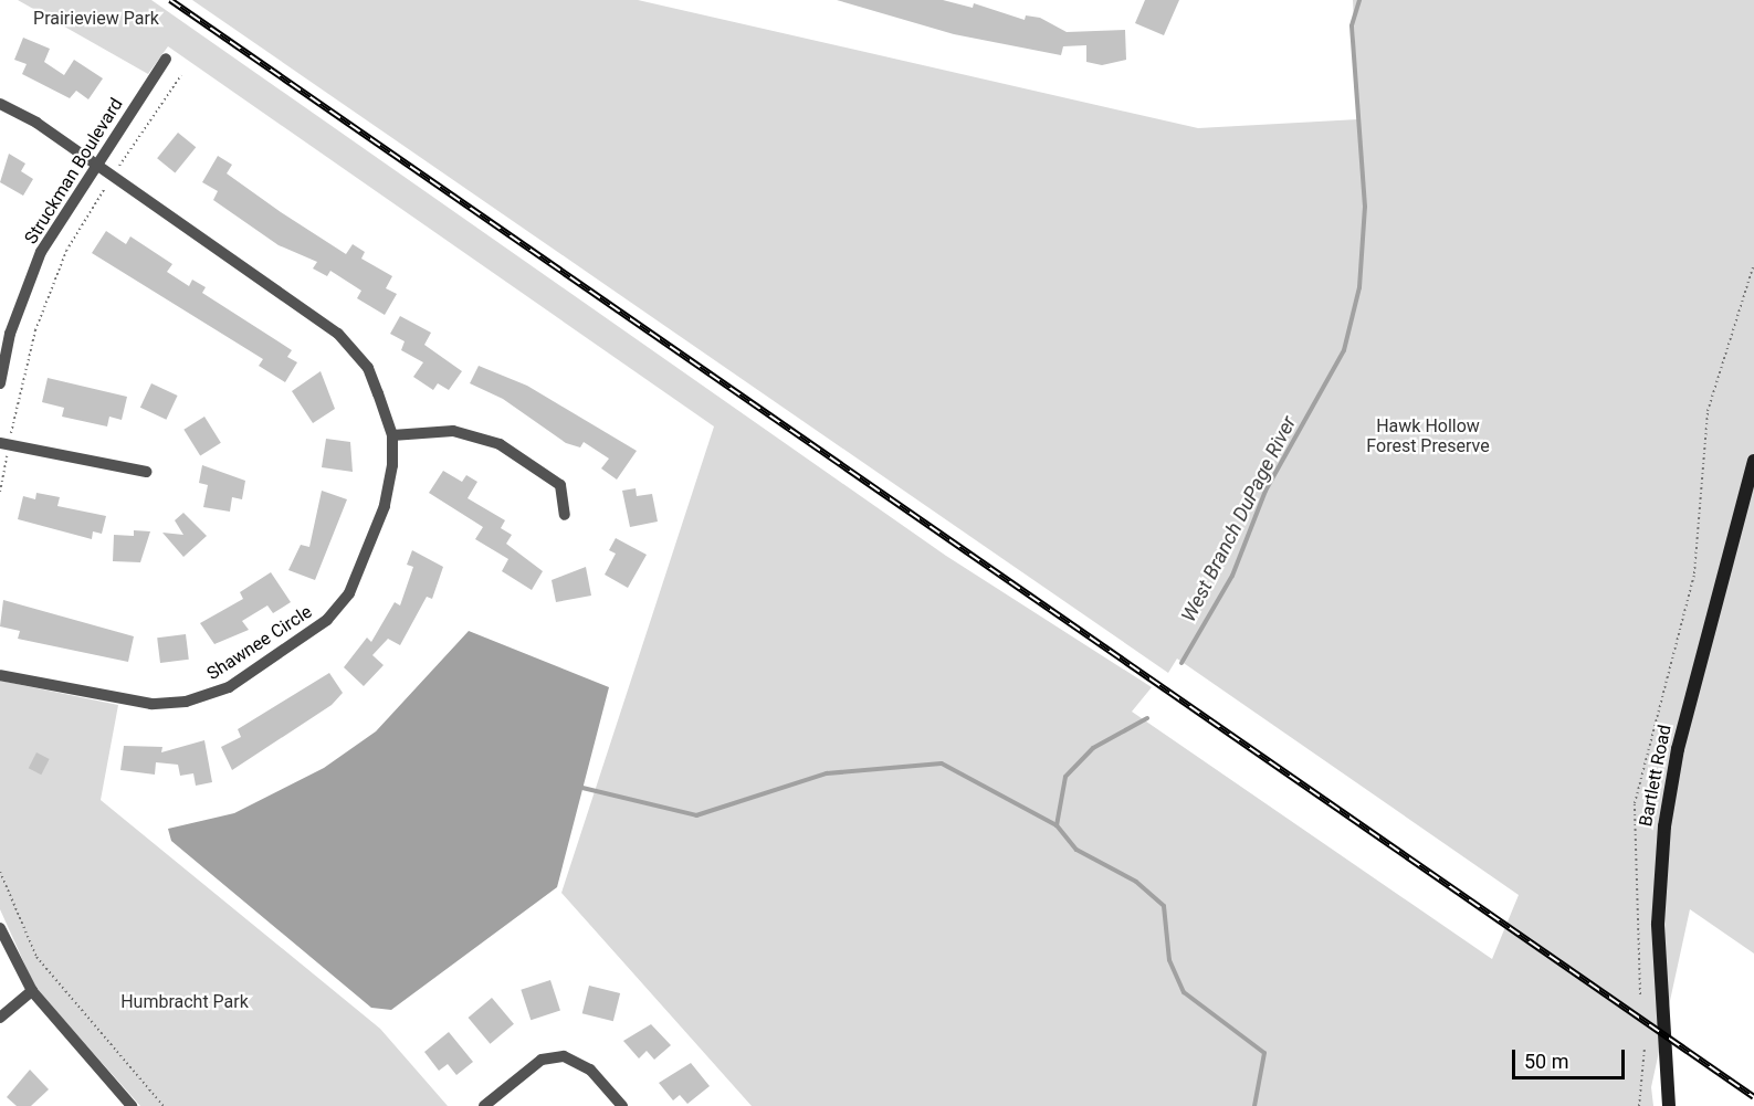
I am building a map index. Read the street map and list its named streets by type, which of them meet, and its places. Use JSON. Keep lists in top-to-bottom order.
{
  "streets": {
    "street": ["Struckman Boulevard", "Shawnee Circle", "Bartlett Road"]
  },
  "crossings": [
    ["Struckman Boulevard", "Shawnee Circle"]
  ],
  "water": ["West Branch DuPage River"],
  "parks": ["Prairieview Park", "Hawk Hollow Forest Preserve", "Humbracht Park"],
  "scale_bar": "50 m"
}
